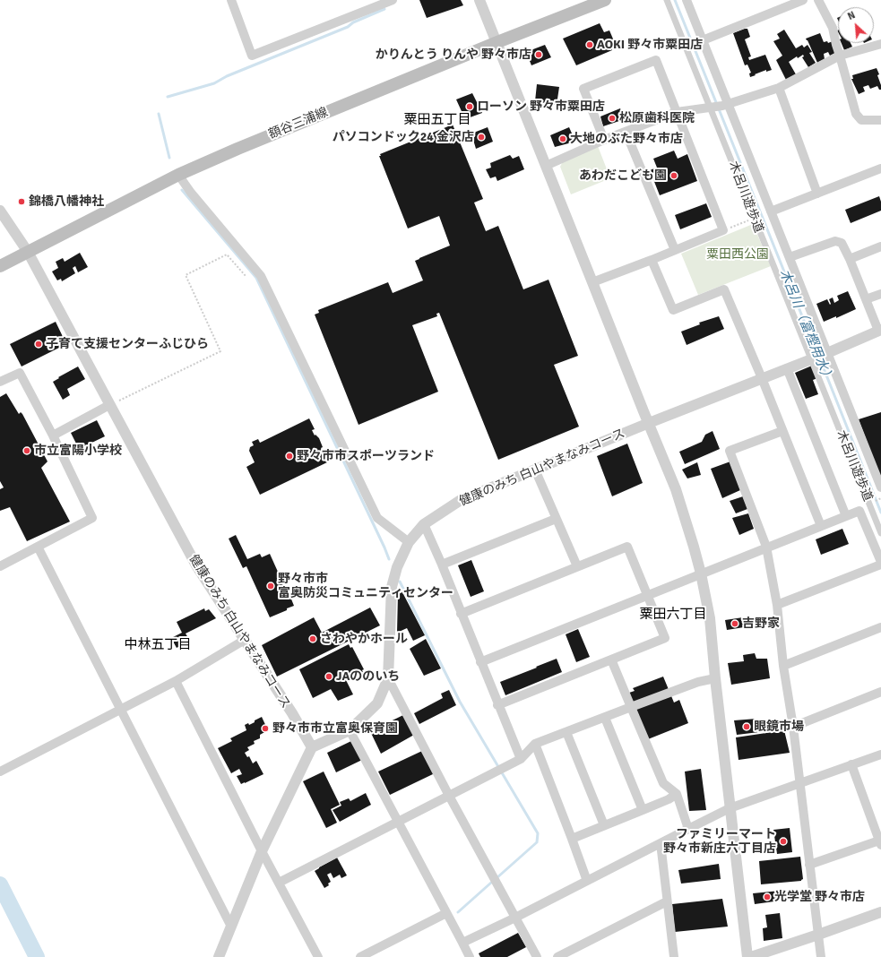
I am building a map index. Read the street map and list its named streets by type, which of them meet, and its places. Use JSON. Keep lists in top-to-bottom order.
{
  "streets": {
    "main road": ["額谷三浦線"],
    "street": ["木呂川遊歩道"]
  },
  "districts": ["粟田五丁目", "粟田六丁目", "中林五丁目"],
  "water": ["木呂川（富樫用水）"],
  "parks": ["粟田西公園"],
  "places": [
    "AOKI 野々市粟田店",
    "かりんとう りんや 野々市店",
    "ローソン 野々市粟田店",
    "松原歯科医院",
    "パソコンドック24 金沢店",
    "大地のぶた野々市店",
    "あわだこども園",
    "錦橋八幡神社",
    "子育て支援センターふじひら",
    "市立富陽小学校",
    "野々市市スポーツランド",
    "野々市市 富奥防災コミュニティセンター",
    "吉野家",
    "さわやかホール",
    "JAののいち",
    "眼鏡市場",
    "野々市市立富奥保育園",
    "ファミリーマート 野々市新庄六丁目店",
    "光学堂 野々市店"
  ],
  "north": "top left"
}
